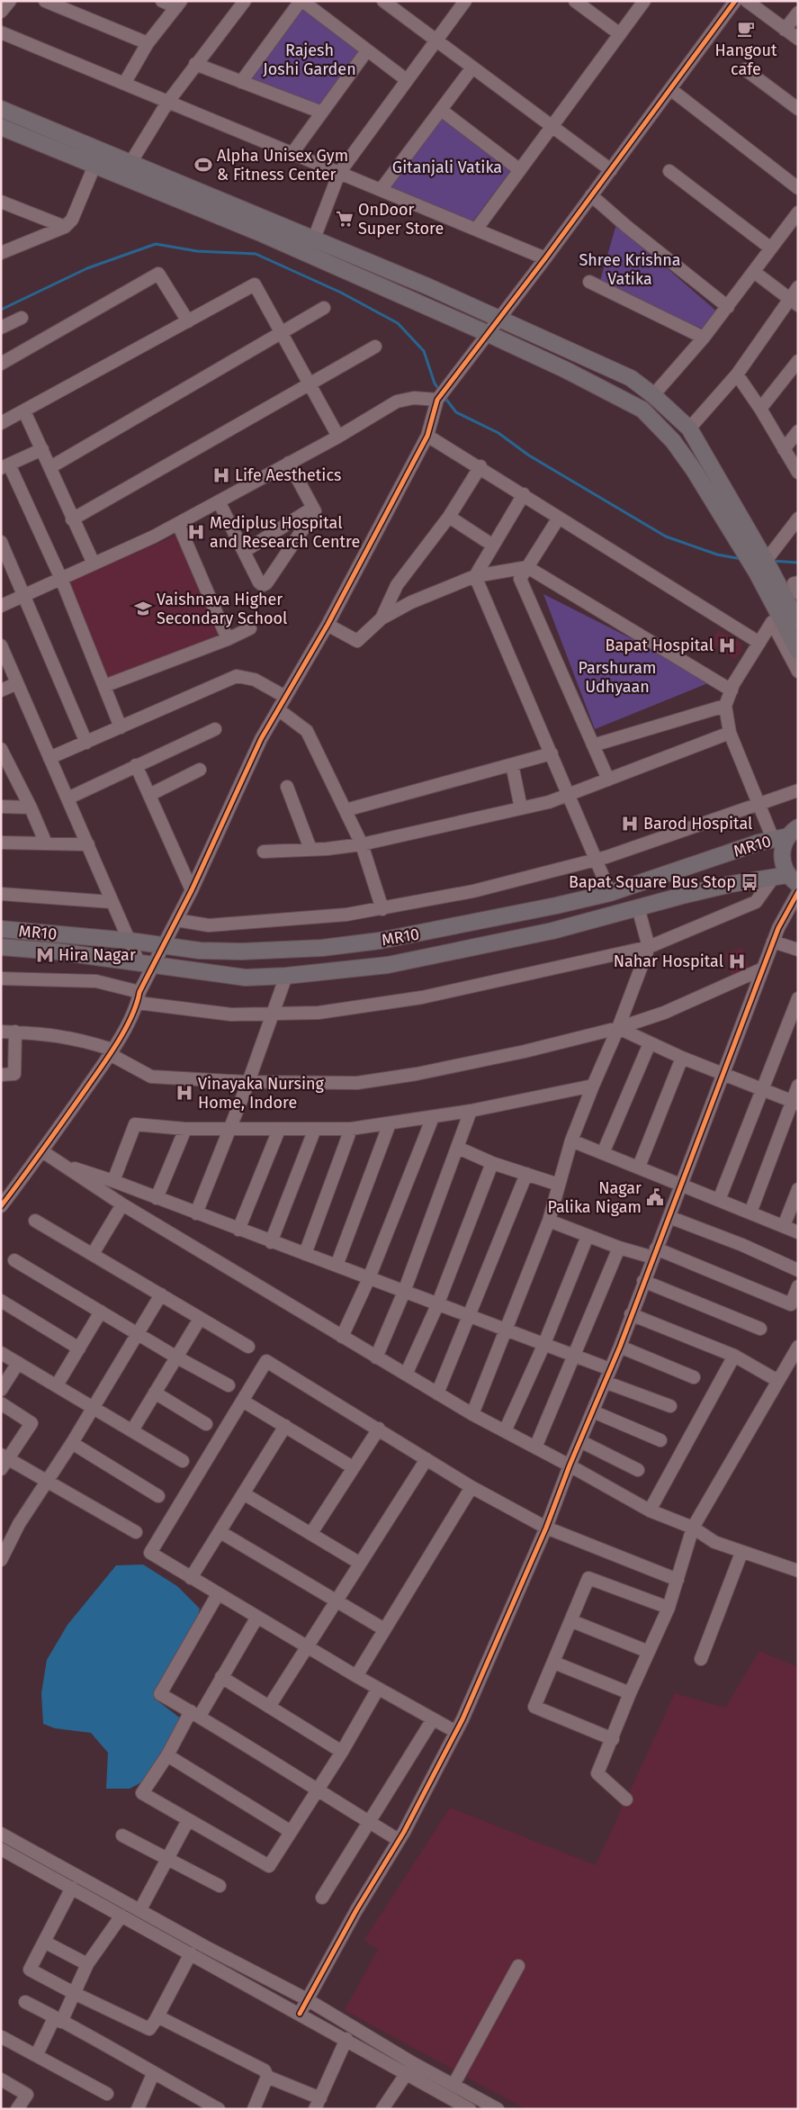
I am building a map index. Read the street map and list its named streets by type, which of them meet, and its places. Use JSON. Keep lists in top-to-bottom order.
{
  "streets": {
    "main road": ["MR10"]
  },
  "parks": [
    "Rajesh Joshi Garden",
    "Gitanjali Vatika",
    "Shree Krishna Vatika",
    "Parshuram Udhyaan"
  ],
  "places": {
    "cafe": ["Hangout cafe"],
    "sports": ["Alpha Unisex Gym & Fitness Center"],
    "supermarket": ["OnDoor Super Store"],
    "hospital": [
      "Life Aesthetics",
      "Mediplus Hospital and Research Centre",
      "Bapat Hospital",
      "Barod Hospital",
      "Nahar Hospital",
      "Vinayaka Nursing Home, Indore"
    ],
    "school or university": ["Vaishnava Higher Secondary School"],
    "bus stop": ["Bapat Square Bus Stop"],
    "metro station": ["Hira Nagar"],
    "public building": ["Nagar Palika Nigam"]
  }
}
